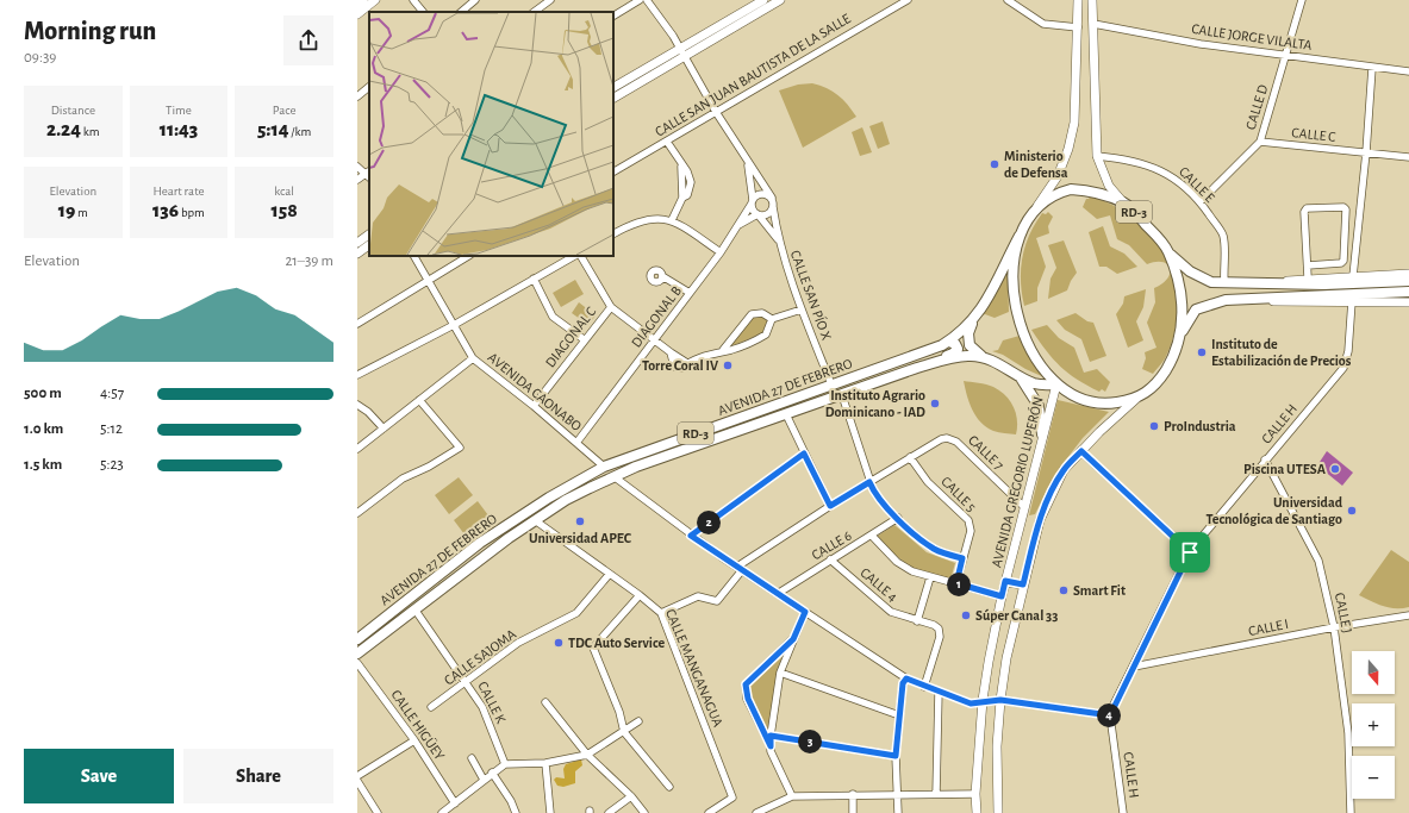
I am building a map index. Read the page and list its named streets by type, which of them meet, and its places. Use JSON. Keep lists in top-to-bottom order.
{
  "streets": {
    "highway": ["RD-3", "AVENIDA 27 DE FEBRERO"],
    "main road": ["AVENIDA GREGORIO LUPERÓN"],
    "street": [
      "CALLE JORGE VILALTA",
      "CALLE SAN JUAN BAUTISTA DE LA SALLE",
      "CALLE D",
      "CALLE C",
      "CALLE E",
      "CALLE SAN PÍO X",
      "DIAGONAL B",
      "DIAGONAL C",
      "AVENIDA CAONABO",
      "CALLE H",
      "CALLE 7",
      "CALLE 5",
      "CALLE 6",
      "CALLE 4",
      "CALLE J",
      "CALLE I",
      "CALLE SAJOMA",
      "CALLE MANGANAGUA",
      "CALLE K",
      "CALLE HIGÜEY"
    ]
  },
  "crossings": [
    ["CALLE JORGE VILALTA", "CALLE D"],
    ["CALLE D", "CALLE C"],
    ["CALLE D", "CALLE E"],
    ["CALLE E", "RD-3"],
    ["RD-3", "AVENIDA 27 DE FEBRERO"],
    ["RD-3", "CALLE H"],
    ["RD-3", "AVENIDA GREGORIO LUPERÓN"],
    ["CALLE SAN PÍO X", "DIAGONAL B"],
    ["CALLE SAN PÍO X", "AVENIDA 27 DE FEBRERO"],
    ["DIAGONAL B", "AVENIDA CAONABO"],
    ["DIAGONAL C", "AVENIDA CAONABO"],
    ["AVENIDA 27 DE FEBRERO", "AVENIDA CAONABO"],
    ["AVENIDA 27 DE FEBRERO", "AVENIDA GREGORIO LUPERÓN"],
    ["AVENIDA 27 DE FEBRERO", "CALLE MANGANAGUA"],
    ["AVENIDA 27 DE FEBRERO", "CALLE K"],
    ["CALLE H", "CALLE J"],
    ["CALLE H", "CALLE I"],
    ["CALLE 7", "AVENIDA GREGORIO LUPERÓN"],
    ["CALLE 7", "CALLE 5"],
    ["CALLE 6", "CALLE 4"],
    ["CALLE J", "CALLE I"],
    ["CALLE SAJOMA", "CALLE MANGANAGUA"],
    ["CALLE SAJOMA", "CALLE K"]
  ],
  "places": [
    "Ministerio de Defensa",
    "Instituto de Estabilización de Precios",
    "Torre Coral IV",
    "Instituto Agrario Dominicano - IAD",
    "ProIndustria",
    "Piscina UTESA",
    "Universidad Tecnológica de Santiago",
    "Universidad APEC",
    "Smart Fit",
    "Súper Canal 33",
    "TDC Auto Service"
  ],
  "north": "bottom",
  "page": {
    "heading": ["Morning run", "09:39"],
    "stats": [
      ["Distance", "2.24 km"],
      ["Time", "11:43"],
      ["Pace", "5:14 /km"],
      ["Elevation", "19 m"],
      ["Heart rate", "136 bpm"],
      ["kcal", "158"]
    ],
    "chart": ["Elevation", "21–39 m"],
    "list": [
      {
        "name": "500 m",
        "note": "4:57"
      },
      {
        "name": "1.0 km",
        "note": "5:12"
      },
      {
        "name": "1.5 km",
        "note": "5:23"
      }
    ],
    "pins": [
      "2",
      "1",
      "4",
      "3"
    ],
    "map_buttons": ["+", "−"],
    "buttons": ["Save", "Share"]
  }
}
